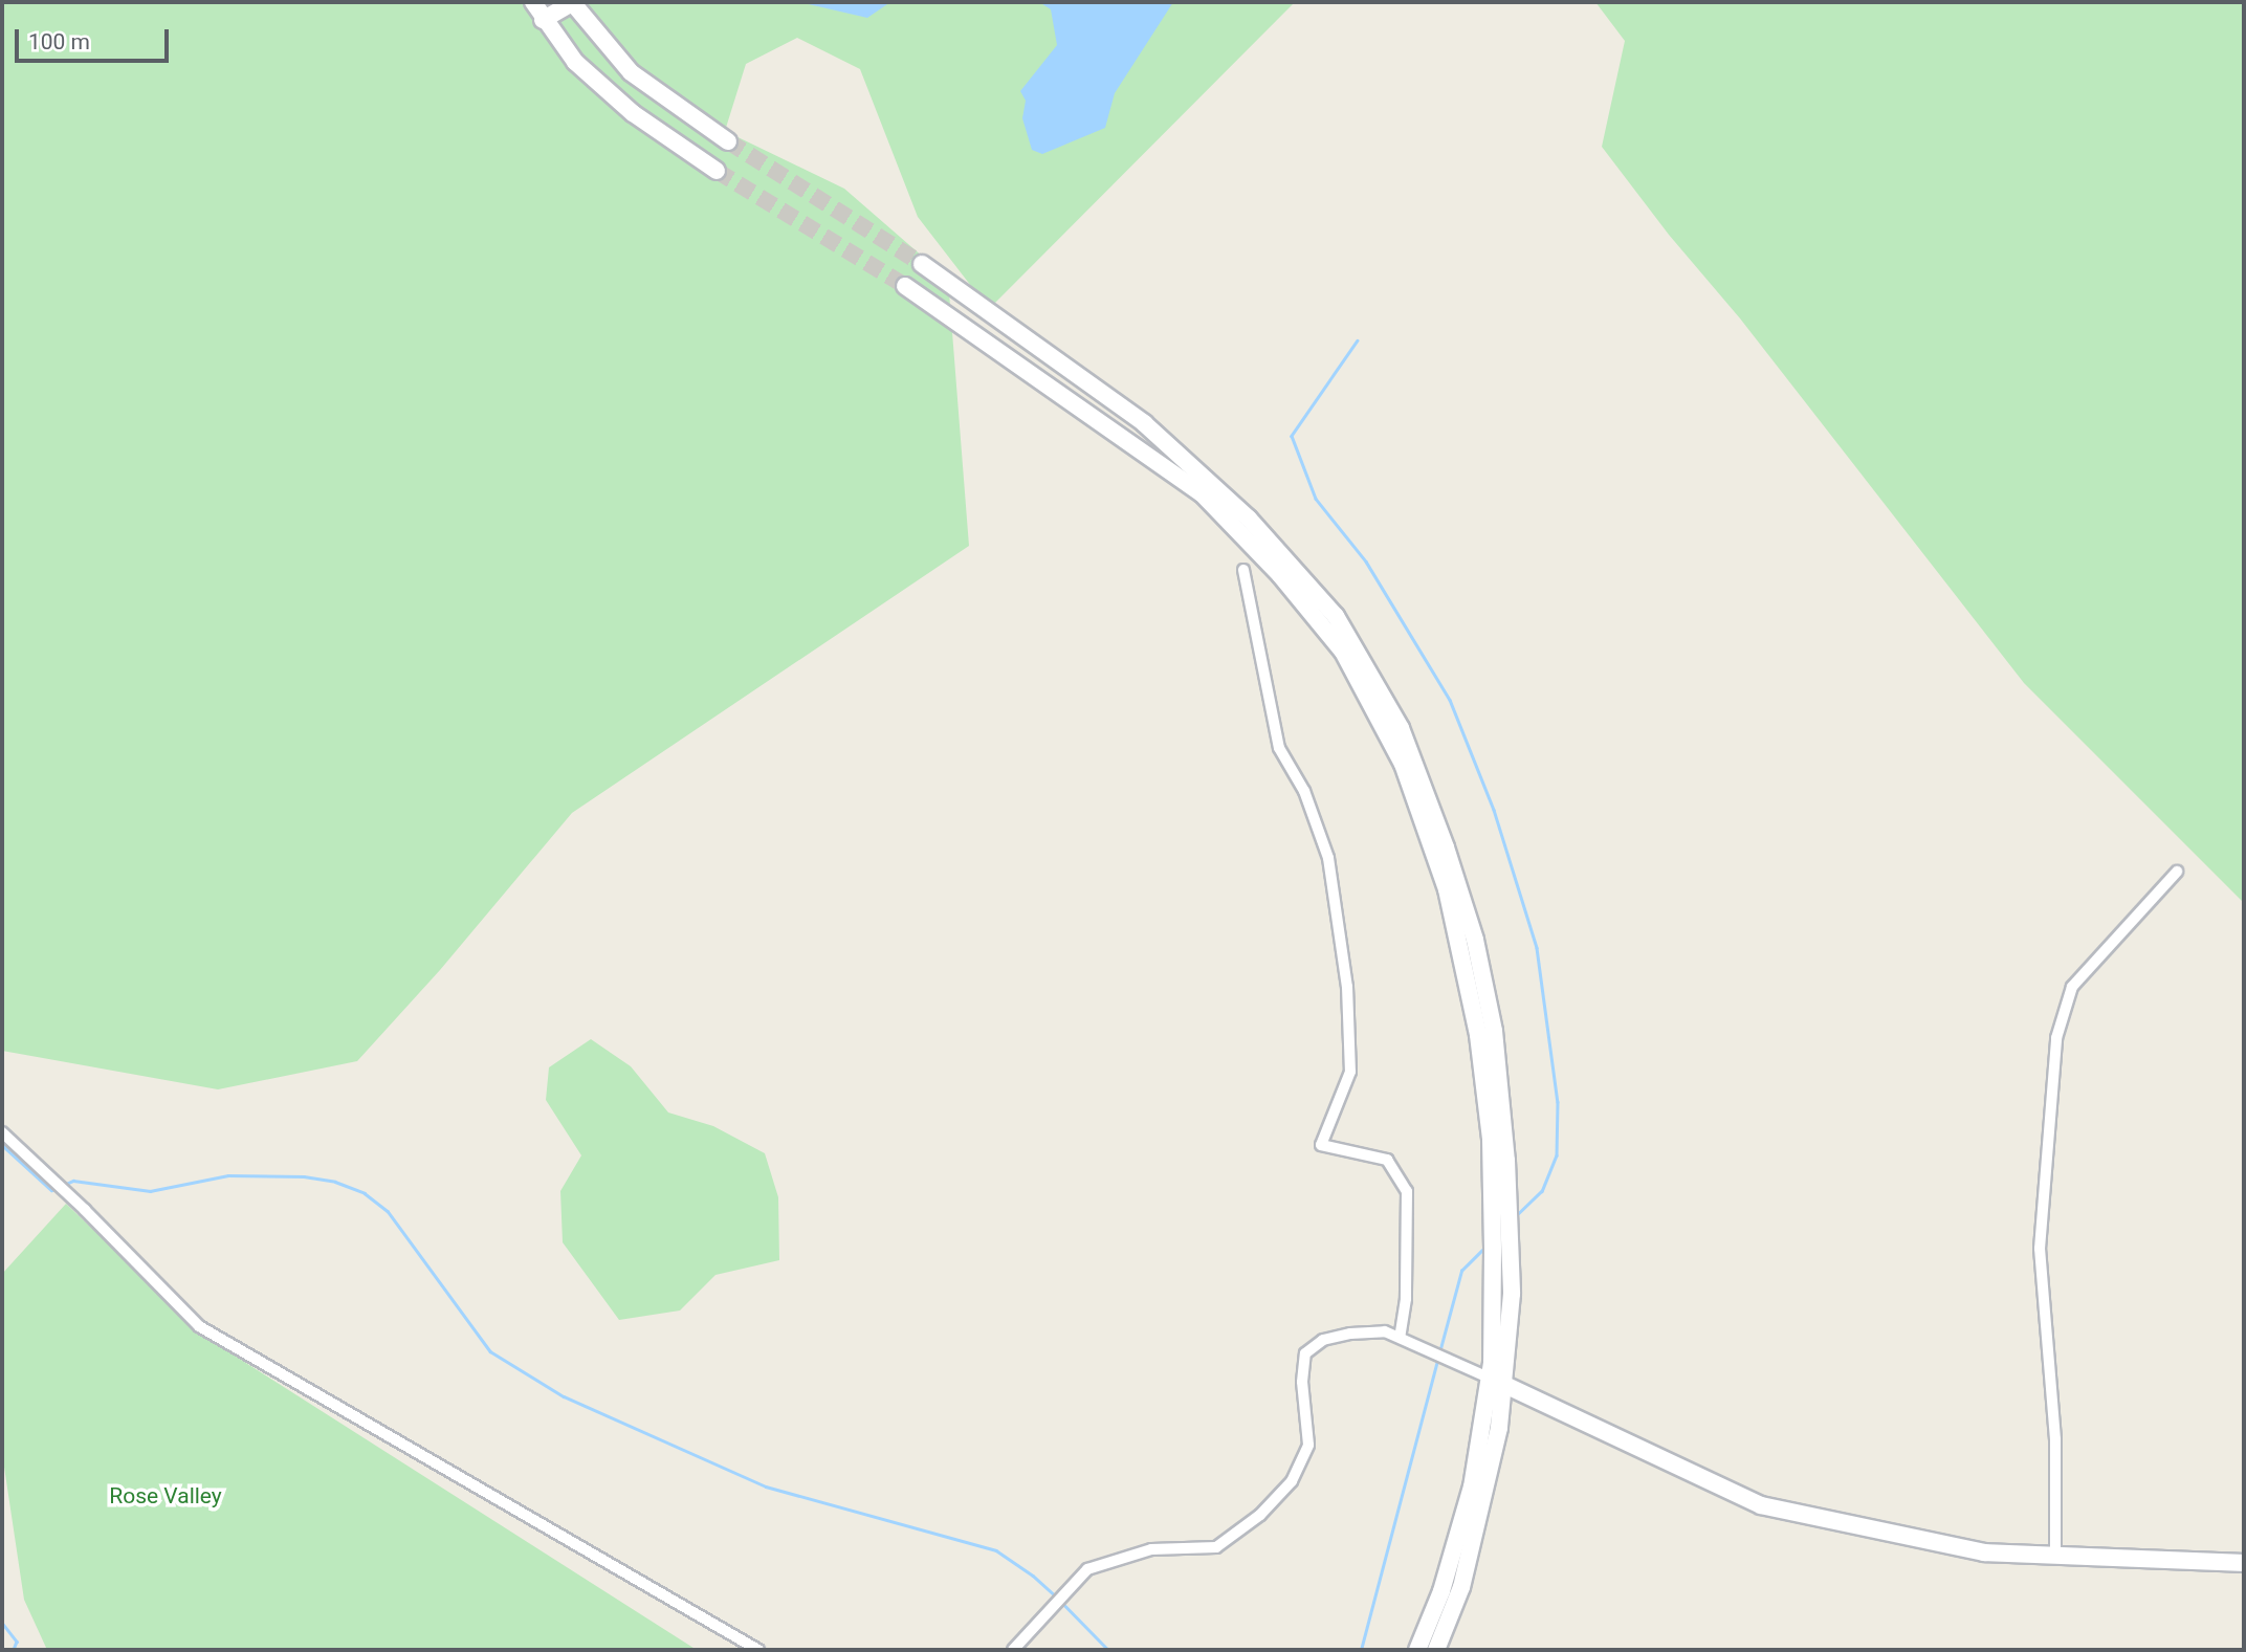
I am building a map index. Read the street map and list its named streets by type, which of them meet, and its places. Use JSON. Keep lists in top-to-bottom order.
{
  "parks": ["Rose Valley"],
  "scale_bar": "100 m"
}
